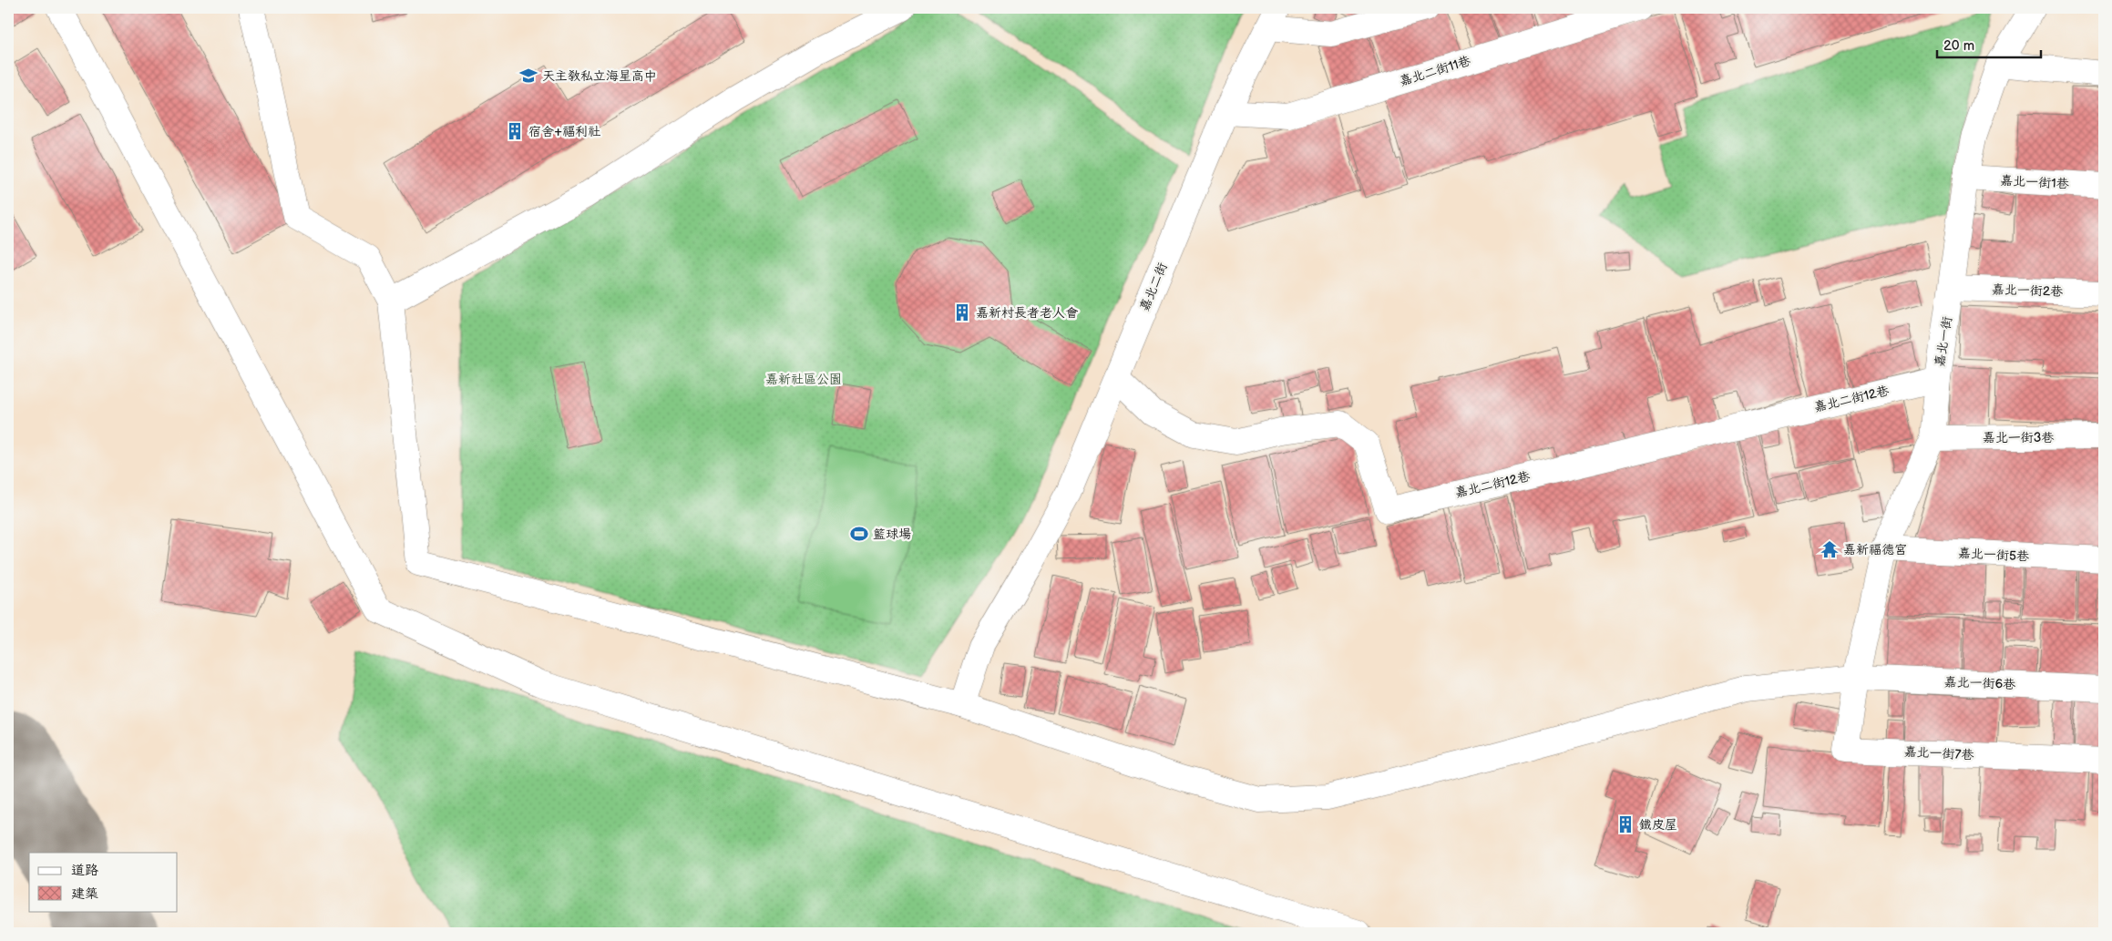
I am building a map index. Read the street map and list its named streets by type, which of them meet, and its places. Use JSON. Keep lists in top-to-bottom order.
{
  "streets": {
    "street": [
      "嘉北二街11巷",
      "嘉北一街1巷",
      "嘉北二街",
      "嘉北一街2巷",
      "嘉北一街",
      "嘉北二街12巷",
      "嘉北一街3巷",
      "嘉北一街5巷",
      "嘉北一街6巷",
      "嘉北一街7巷"
    ]
  },
  "crossings": [
    ["嘉北二街11巷", "嘉北二街"],
    ["嘉北一街1巷", "嘉北一街"],
    ["嘉北二街", "嘉北二街12巷"],
    ["嘉北二街", "嘉北一街6巷"],
    ["嘉北一街2巷", "嘉北一街"],
    ["嘉北一街", "嘉北二街12巷"],
    ["嘉北一街", "嘉北一街3巷"],
    ["嘉北一街", "嘉北一街5巷"],
    ["嘉北一街", "嘉北一街6巷"],
    ["嘉北一街", "嘉北一街7巷"],
    ["嘉北一街6巷", "嘉北一街7巷"]
  ],
  "parks": ["嘉新社區公園"],
  "places": {
    "school or university": ["天主教私立海星高中"],
    "building": ["宿舍+福利社", "嘉新村長者老人會", "鐵皮屋"],
    "sports": ["籃球場"],
    "temple": ["嘉新福德宮"]
  },
  "legend": ["道路", "建築"],
  "scale_bar": "20 m"
}
